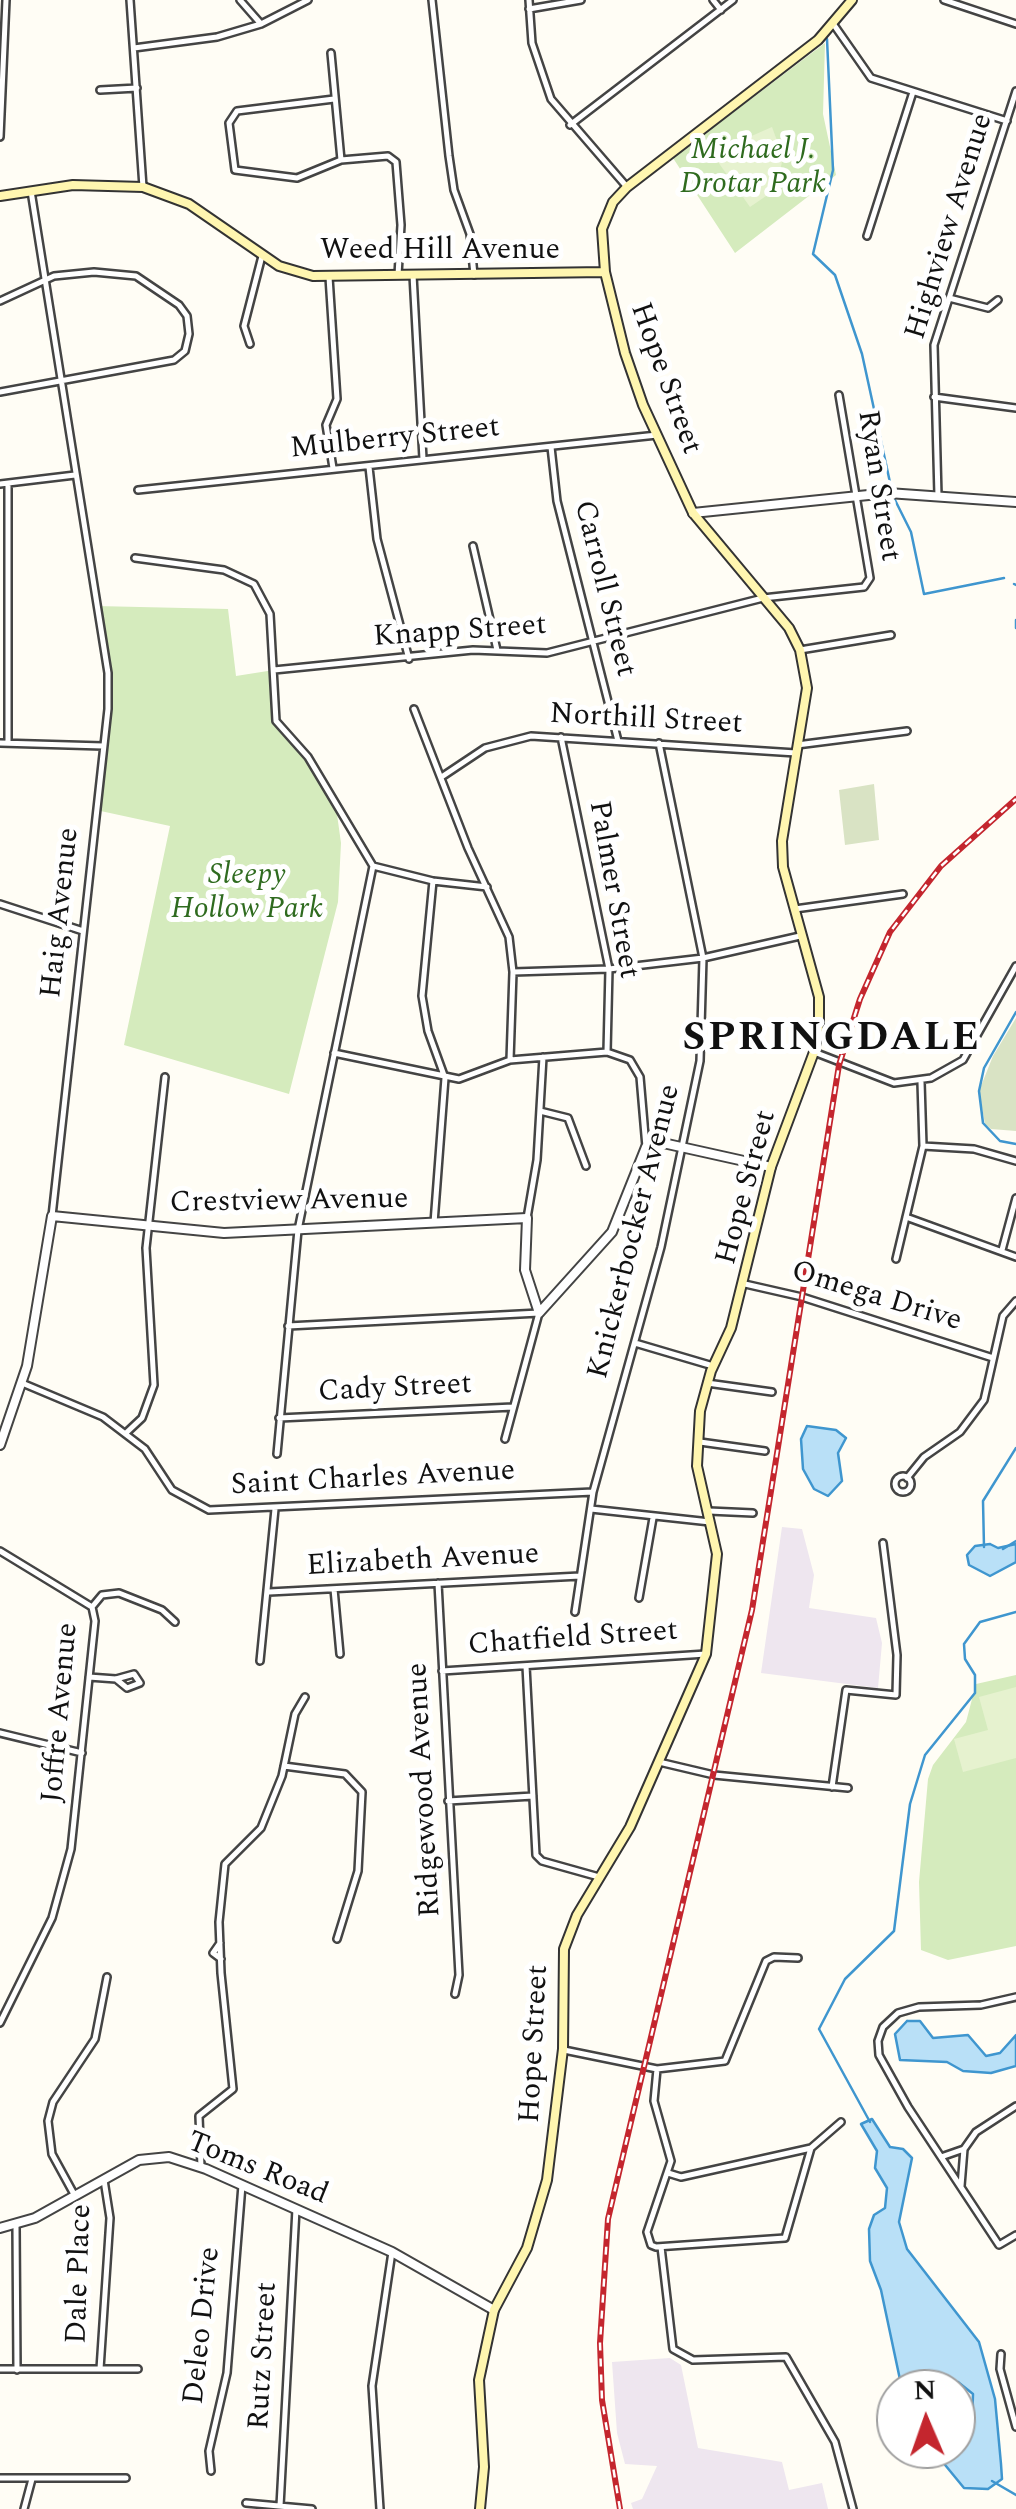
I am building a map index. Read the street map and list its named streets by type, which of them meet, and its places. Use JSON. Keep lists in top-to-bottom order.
{
  "streets": {
    "main road": ["Weed Hill Avenue", "Hope Street"],
    "street": [
      "Highview Avenue",
      "Mulberry Street",
      "Ryan Street",
      "Carroll Street",
      "Knapp Street",
      "Northill Street",
      "Palmer Street",
      "Haig Avenue",
      "Crestview Avenue",
      "Knickerbocker Avenue",
      "Omega Drive",
      "Cady Street",
      "Saint Charles Avenue",
      "Elizabeth Avenue",
      "Chatfield Street",
      "Joffre Avenue",
      "Ridgewood Avenue",
      "Toms Road",
      "Dale Place",
      "Deleo Drive",
      "Rutz Street"
    ]
  },
  "crossings": [
    ["Weed Hill Avenue", "Hope Street"],
    ["Weed Hill Avenue", "Haig Avenue"],
    ["Hope Street", "Mulberry Street"],
    ["Hope Street", "Knapp Street"],
    ["Hope Street", "Northill Street"],
    ["Hope Street", "Omega Drive"],
    ["Hope Street", "Chatfield Street"],
    ["Hope Street", "Toms Road"],
    ["Mulberry Street", "Carroll Street"],
    ["Ryan Street", "Knapp Street"],
    ["Carroll Street", "Knapp Street"],
    ["Carroll Street", "Northill Street"],
    ["Northill Street", "Palmer Street"],
    ["Northill Street", "Knickerbocker Avenue"],
    ["Haig Avenue", "Crestview Avenue"],
    ["Haig Avenue", "Saint Charles Avenue"],
    ["Knickerbocker Avenue", "Saint Charles Avenue"],
    ["Knickerbocker Avenue", "Elizabeth Avenue"],
    ["Elizabeth Avenue", "Ridgewood Avenue"],
    ["Chatfield Street", "Ridgewood Avenue"],
    ["Toms Road", "Dale Place"],
    ["Toms Road", "Deleo Drive"],
    ["Toms Road", "Rutz Street"]
  ],
  "districts": ["SPRINGDALE"],
  "parks": ["Michael J. Drotar Park", "Sleepy Hollow Park"],
  "north": "top"
}
